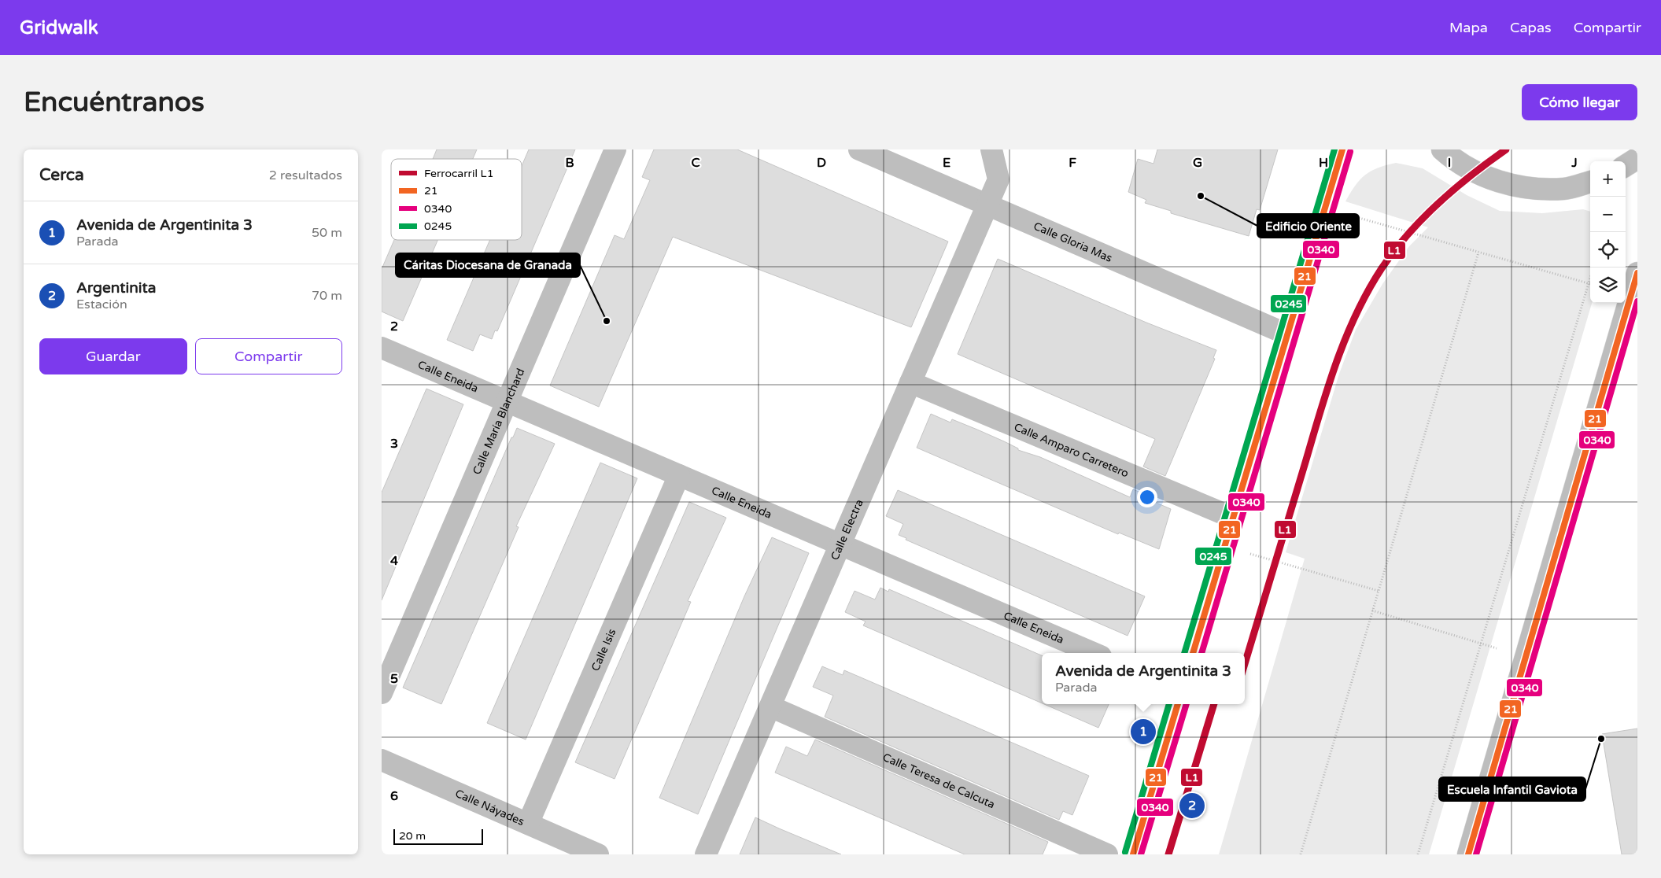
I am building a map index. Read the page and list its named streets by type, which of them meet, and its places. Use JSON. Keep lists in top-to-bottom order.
{
  "streets": {
    "street": [
      "Calle Gloria Mas",
      "Calle Eneida",
      "Calle María Blanchard",
      "Calle Amparo Carretero",
      "Calle Electra",
      "Calle Isis",
      "Calle Teresa de Calcuta",
      "Calle Náyades"
    ]
  },
  "crossings": [
    ["Calle Gloria Mas", "Calle Electra"],
    ["Calle Eneida", "Calle María Blanchard"],
    ["Calle Eneida", "Calle Electra"],
    ["Calle Eneida", "Calle Isis"],
    ["Calle Amparo Carretero", "Calle Electra"],
    ["Calle Electra", "Calle Teresa de Calcuta"],
    ["Calle Isis", "Calle Náyades"]
  ],
  "places": ["Edificio Oriente", "Cáritas Diocesana de Granada", "Escuela Infantil Gaviota"],
  "lines": [
    "rail line L1",
    "transit line 21",
    "transit line 0245",
    "transit line 0340"
  ],
  "legend": [
    "Ferrocarril L1",
    "21",
    "0340",
    "0245"
  ],
  "scale_bar": "20 m",
  "page": {
    "header": "Gridwalk",
    "nav": ["Mapa", "Capas", "Compartir"],
    "buttons": [
      "Cómo llegar",
      ["Guardar", "Compartir"]
    ],
    "title": "Encuéntranos",
    "heading": ["Cerca", "2 resultados"],
    "map_buttons": ["+", "−"],
    "list": [
      {
        "mark": "1",
        "name": "Avenida de Argentinita 3",
        "note": "Parada",
        "value": "50 m"
      },
      {
        "mark": "2",
        "name": "Argentinita",
        "note": "Estación",
        "value": "70 m"
      }
    ],
    "popup": ["Avenida de Argentinita 3", "Parada"],
    "pins": ["1", "2"],
    "scale": "20 m"
  },
  "grid": {
    "columns": [
      "B",
      "C",
      "D",
      "E",
      "F",
      "G",
      "H",
      "I",
      "J"
    ],
    "rows": [
      "2",
      "3",
      "4",
      "5",
      "6"
    ]
  }
}
